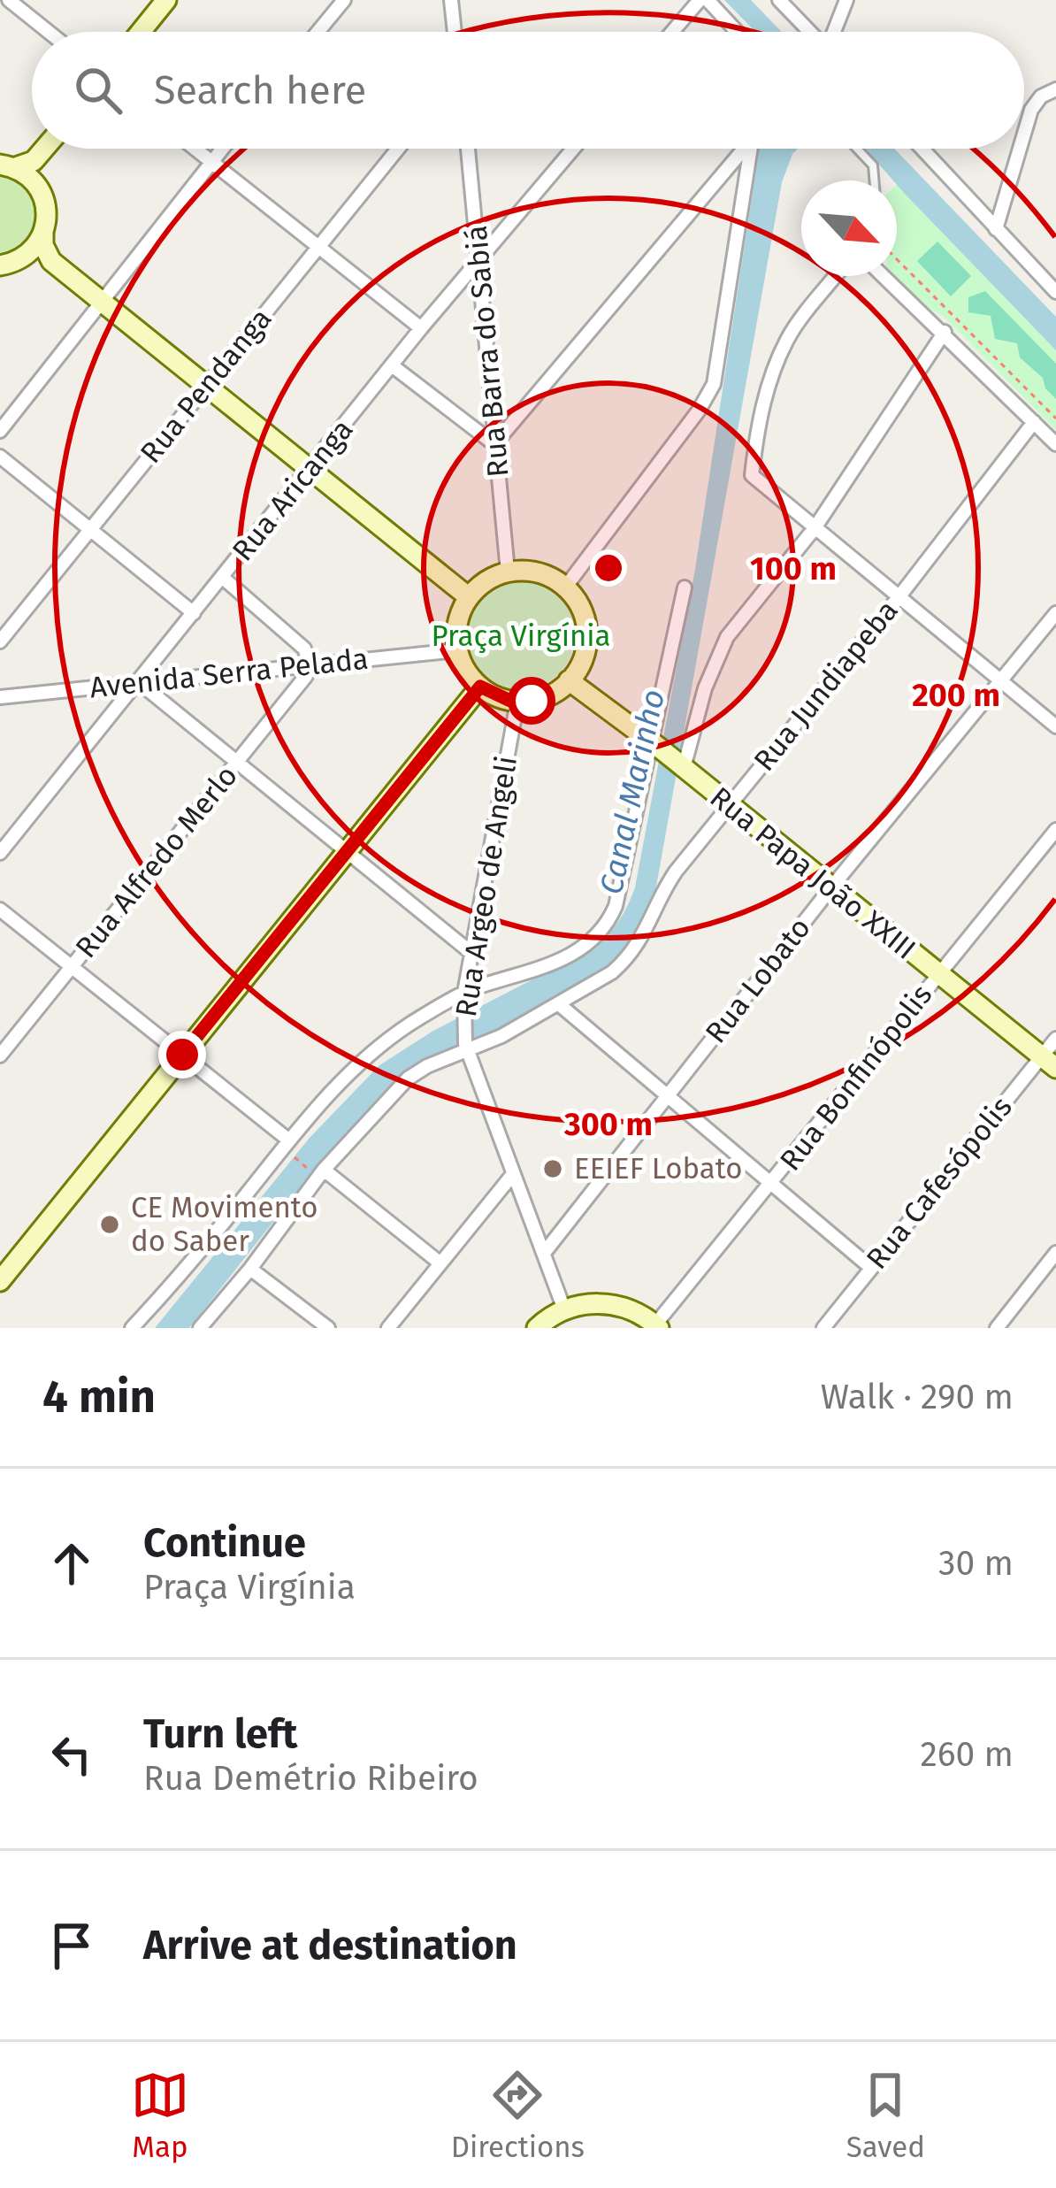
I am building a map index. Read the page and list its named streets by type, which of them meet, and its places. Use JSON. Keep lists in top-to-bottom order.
{
  "streets": {
    "street": [
      "Rua Barra do Sabiá",
      "Rua Pendanga",
      "Rua Aricanga",
      "Avenida Serra Pelada",
      "Rua Jundiapeba",
      "Rua Alfredo Merlo",
      "Rua Papa João XXIII",
      "Rua Argeo de Angeli",
      "Rua Lobato",
      "Rua Bonfinópolis",
      "Rua Cafesópolis"
    ]
  },
  "crossings": [
    ["Rua Barra do Sabiá", "Rua Aricanga"],
    ["Rua Barra do Sabiá", "Avenida Serra Pelada"],
    ["Rua Barra do Sabiá", "Rua Papa João XXIII"],
    ["Rua Barra do Sabiá", "Rua Argeo de Angeli"],
    ["Rua Aricanga", "Avenida Serra Pelada"],
    ["Avenida Serra Pelada", "Rua Alfredo Merlo"],
    ["Avenida Serra Pelada", "Rua Papa João XXIII"],
    ["Avenida Serra Pelada", "Rua Argeo de Angeli"],
    ["Rua Jundiapeba", "Rua Papa João XXIII"],
    ["Rua Jundiapeba", "Rua Argeo de Angeli"],
    ["Rua Papa João XXIII", "Rua Argeo de Angeli"],
    ["Rua Papa João XXIII", "Rua Lobato"],
    ["Rua Papa João XXIII", "Rua Bonfinópolis"],
    ["Rua Papa João XXIII", "Rua Cafesópolis"],
    ["Rua Argeo de Angeli", "Rua Lobato"]
  ],
  "water": ["Canal Marinho"],
  "parks": ["Praça Virgínia"],
  "places": ["EEIEF Lobato", "CE Movimento do Saber"],
  "north": "bottom right",
  "page": {
    "search": "Search here",
    "heading": ["4 min", "Walk · 290 m"],
    "list": [
      ["Continue", "Praça Virgínia", "30 m"],
      ["Turn left", "Rua Demétrio Ribeiro", "260 m"],
      "Arrive at destination"
    ],
    "nav": ["Map", "Directions", "Saved"]
  },
  "rings": ["100 m", "200 m", "300 m"]
}
